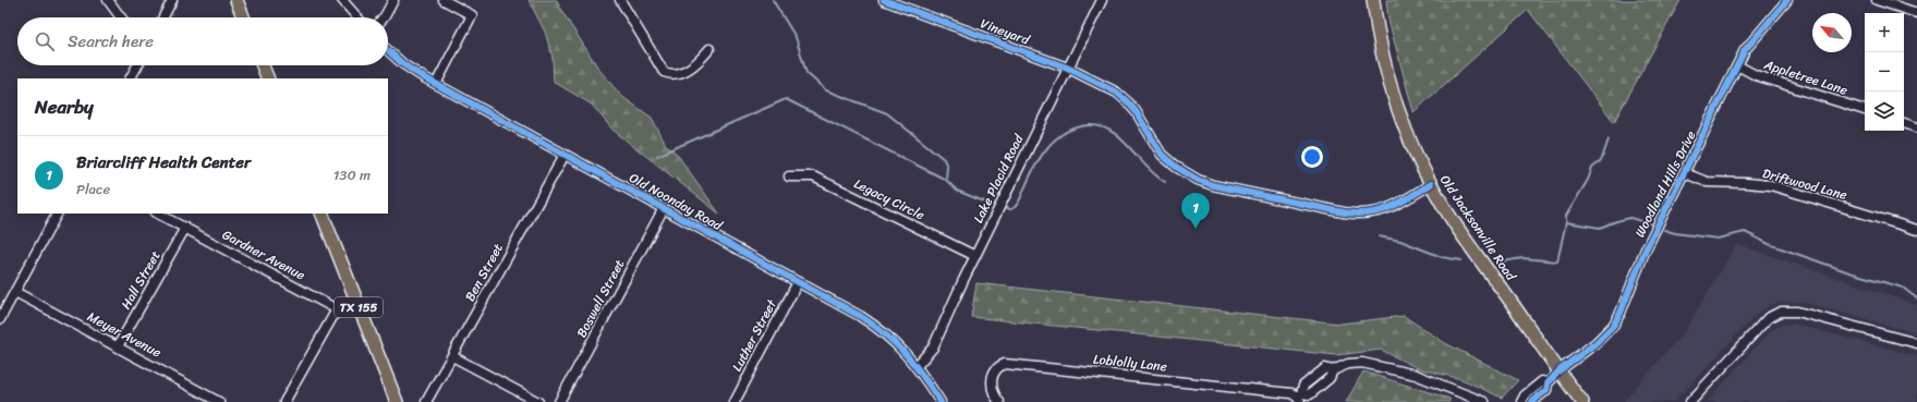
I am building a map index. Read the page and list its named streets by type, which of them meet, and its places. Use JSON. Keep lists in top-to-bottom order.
{
  "streets": {
    "main road": ["Old Jacksonville Road", "TX 155"],
    "street": [
      "Vineyard",
      "Appletree Lane",
      "Lake Placid Road",
      "Woodland Hills Drive",
      "Driftwood Lane",
      "Legacy Circle",
      "Old Noonday Road",
      "Gardner Avenue",
      "Ben Street",
      "Hall Street",
      "Boswell Street",
      "Meyer Avenue",
      "Luther Street",
      "Loblolly Lane"
    ]
  },
  "crossings": [
    ["Vineyard", "Lake Placid Road"],
    ["Vineyard", "Old Jacksonville Road"],
    ["Appletree Lane", "Woodland Hills Drive"],
    ["Lake Placid Road", "Legacy Circle"],
    ["Lake Placid Road", "Old Noonday Road"],
    ["Woodland Hills Drive", "Driftwood Lane"],
    ["Woodland Hills Drive", "Old Jacksonville Road"],
    ["Old Noonday Road", "Ben Street"],
    ["Old Noonday Road", "Boswell Street"],
    ["Old Noonday Road", "Luther Street"],
    ["Gardner Avenue", "Hall Street"],
    ["Hall Street", "Meyer Avenue"]
  ],
  "north": "top left",
  "page": {
    "map_buttons": ["+", "−"],
    "search": "Search here",
    "heading": "Nearby",
    "list": [
      {
        "mark": "1",
        "name": "Briarcliff Health Center",
        "note": "Place",
        "value": "130 m"
      }
    ],
    "pins": "1"
  }
}
